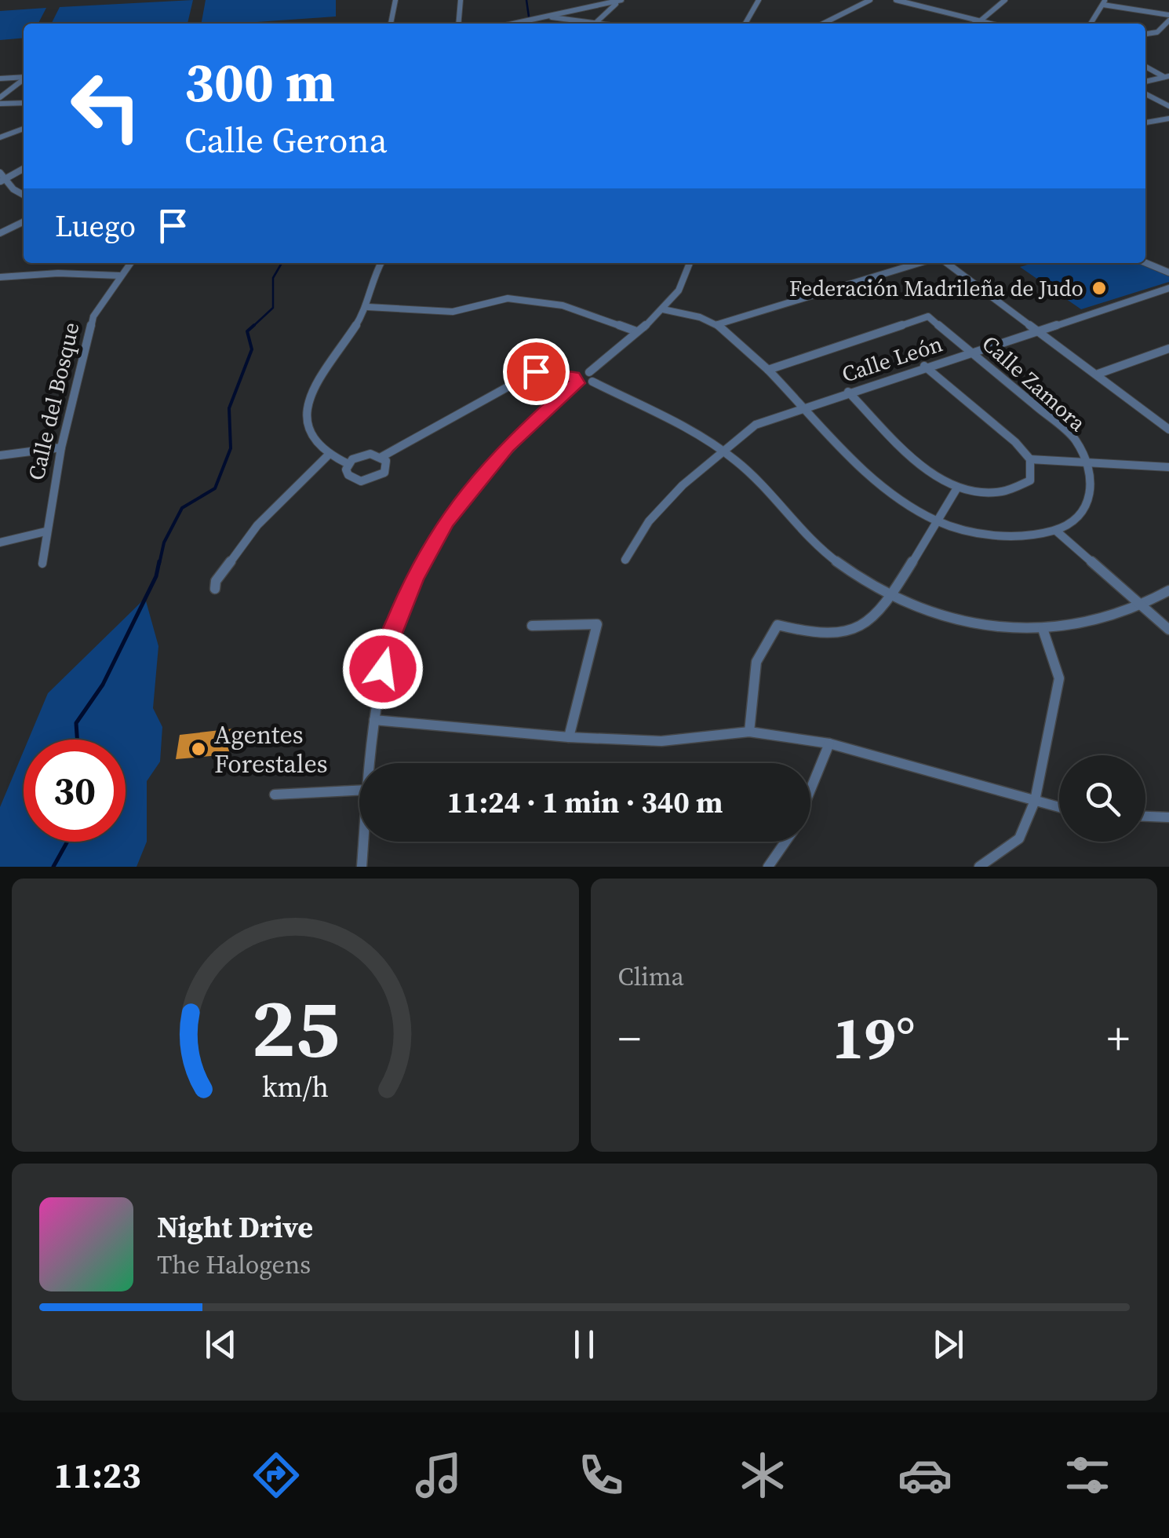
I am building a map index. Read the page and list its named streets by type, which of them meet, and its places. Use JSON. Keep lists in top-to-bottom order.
{
  "streets": {
    "street": ["Calle León", "Calle Zamora", "Calle del Bosque"]
  },
  "crossings": [
    ["Calle León", "Calle Zamora"]
  ],
  "places": ["Federación Madrileña de Judo", "Agentes Forestales"],
  "page": {
    "turn": ["300 m", "Calle Gerona"],
    "then": "Luego",
    "limit": "30",
    "trip": "11:24 · 1 min · 340 m",
    "tile": "Clima",
    "heat": ["−", "19°", "+"],
    "song": ["Night Drive", "The Halogens"],
    "tabs": "11:23",
    "gauge": ["25", "km/h"]
  }
}
